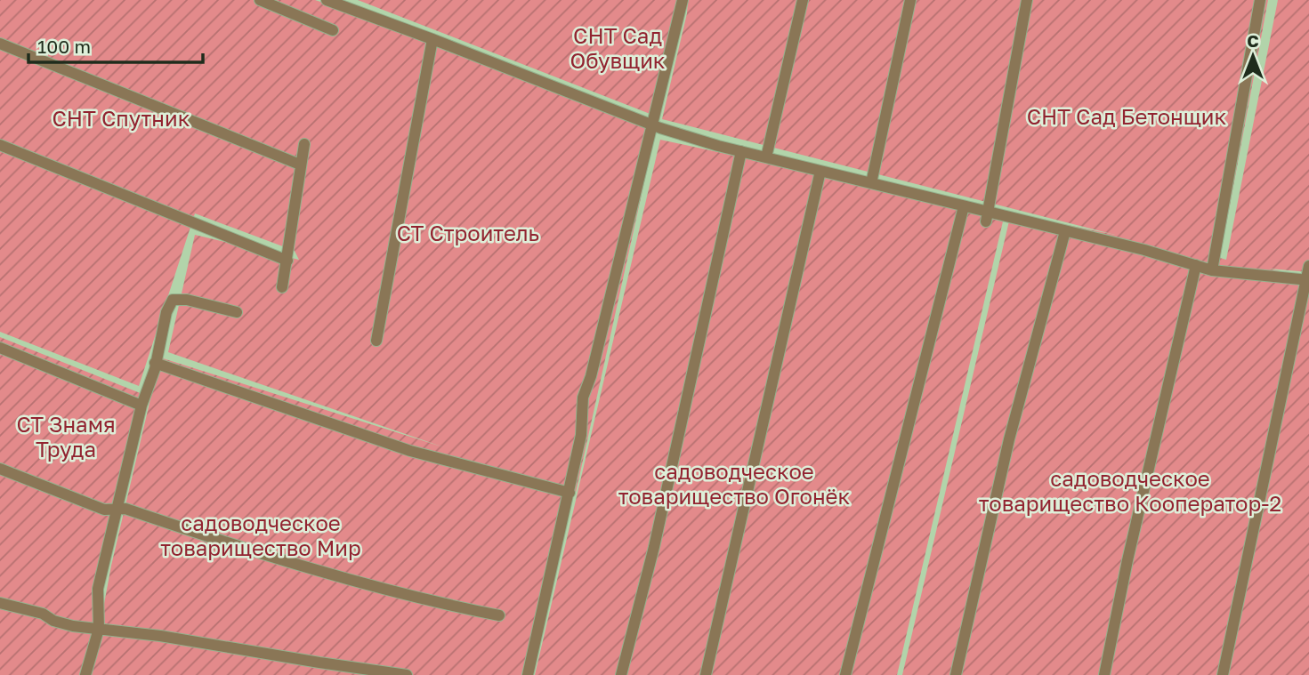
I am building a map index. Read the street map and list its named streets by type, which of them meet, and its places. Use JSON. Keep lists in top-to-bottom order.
{
  "parks": [
    "СНТ Сад Обувщик",
    "СНТ Сад Бетонщик",
    "СНТ Спутник",
    "СТ Строитель",
    "СТ Знамя Труда",
    "садоводческое товарищество Огонёк",
    "садоводческое товарищество Кооператор-2",
    "садоводческое товарищество Мир"
  ],
  "scale_bar": "100 m",
  "north": "top"
}
